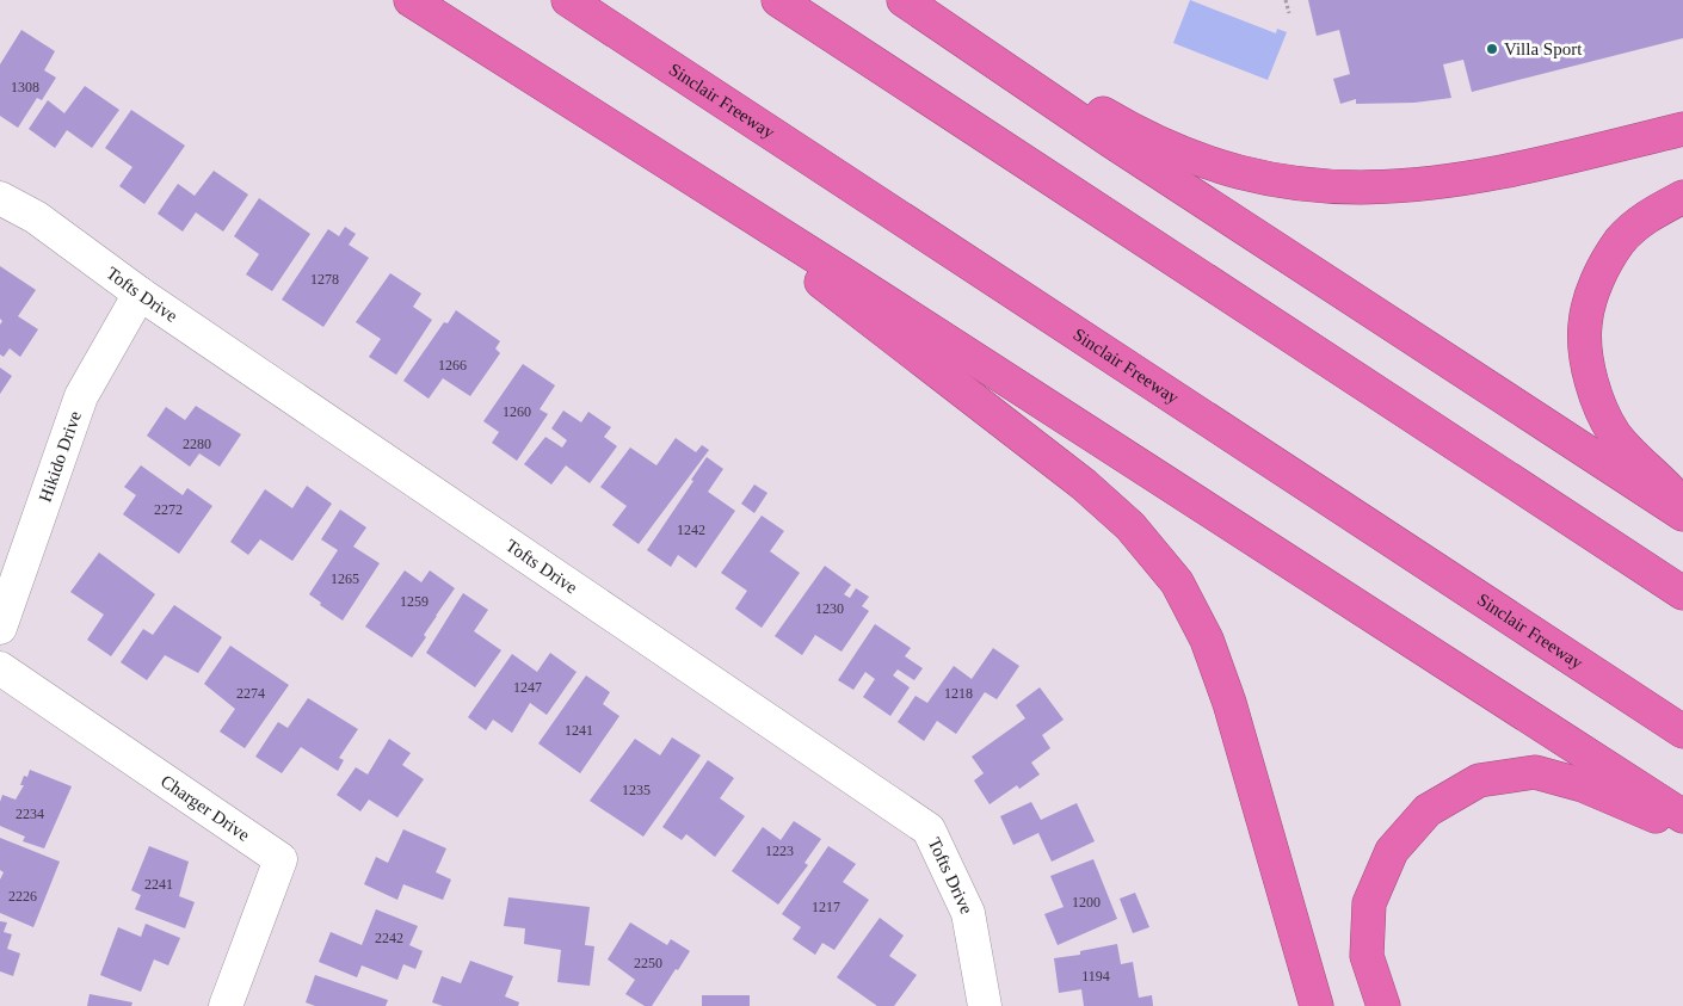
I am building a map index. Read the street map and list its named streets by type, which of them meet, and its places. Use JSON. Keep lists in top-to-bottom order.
{
  "streets": {
    "highway": ["Sinclair Freeway"],
    "street": ["Tofts Drive", "Hikido Drive", "Charger Drive"]
  },
  "crossings": [
    ["Tofts Drive", "Hikido Drive"]
  ],
  "places": ["Villa Sport"],
  "house_numbers": [
    "1308",
    "1278",
    "1266",
    "1260",
    "2280",
    "2272",
    "1242",
    "1265",
    "1259",
    "1230",
    "1247",
    "2274",
    "1218",
    "1241",
    "1235",
    "2234",
    "1223",
    "2241",
    "2226",
    "1200",
    "1217",
    "2242",
    "2250",
    "1194"
  ]
}
